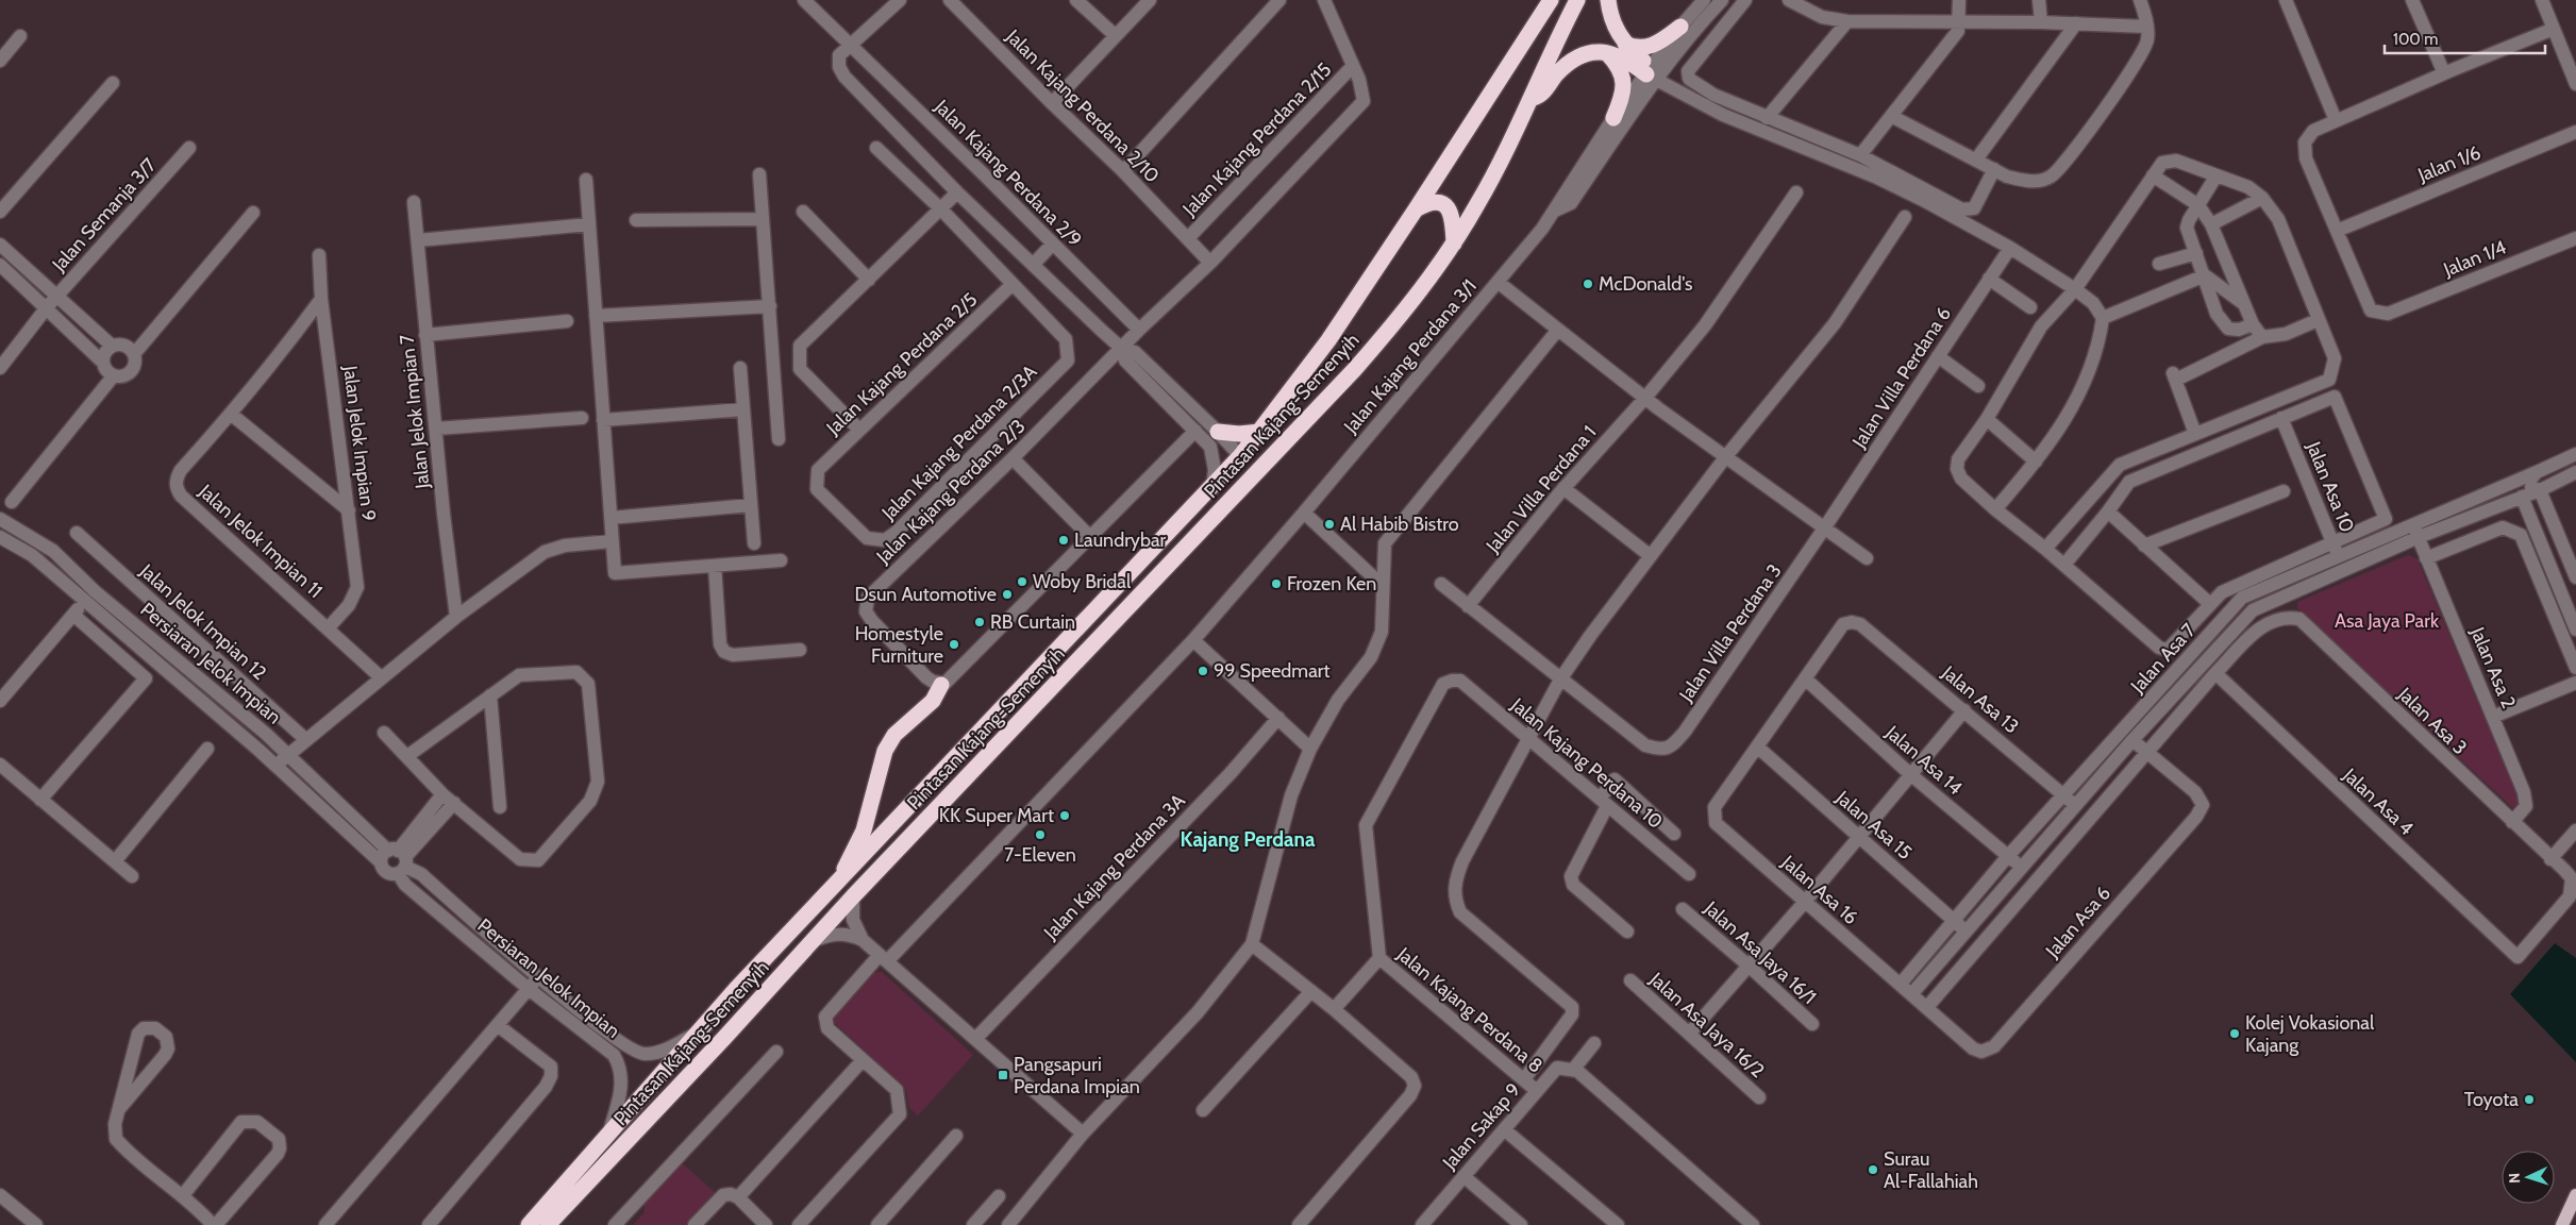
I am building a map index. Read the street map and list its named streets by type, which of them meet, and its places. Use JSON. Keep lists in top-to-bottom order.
{
  "streets": {
    "highway": ["Pintasan Kajang-Semenyih"],
    "street": [
      "Jalan Kajang Perdana 2/10",
      "Jalan Kajang Perdana 2/15",
      "Jalan 1/6",
      "Jalan Kajang Perdana 2/9",
      "Jalan Semanja 3/7",
      "Jalan 1/4",
      "Jalan Kajang Perdana 3/1",
      "Jalan Kajang Perdana 2/5",
      "Jalan Villa Perdana 6",
      "Jalan Jelok Impian 7",
      "Jalan Kajang Perdana 2/3A",
      "Jalan Jelok Impian 9",
      "Jalan Asa 10",
      "Jalan Villa Perdana 1",
      "Jalan Kajang Perdana 2/3",
      "Jalan Jelok Impian 11",
      "Jalan Jelok Impian 12",
      "Jalan Villa Perdana 3",
      "Jalan Asa 7",
      "Persiaran Jelok Impian",
      "Jalan Asa 2",
      "Jalan Asa 13",
      "Jalan Asa 3",
      "Jalan Asa 14",
      "Jalan Kajang Perdana 10",
      "Jalan Asa 4",
      "Jalan Asa 15",
      "Jalan Kajang Perdana 3A",
      "Jalan Asa 16",
      "Jalan Asa 6",
      "Jalan Asa Jaya 16/1",
      "Jalan Kajang Perdana 8",
      "Jalan Asa Jaya 16/2",
      "Jalan Sakap 9"
    ]
  },
  "crossings": [
    ["Jalan Kajang Perdana 2/10", "Jalan Kajang Perdana 2/15"],
    ["Jalan Kajang Perdana 2/10", "Jalan Kajang Perdana 2/3"],
    ["Jalan Kajang Perdana 2/15", "Jalan Kajang Perdana 2/3"],
    ["Jalan 1/6", "Jalan 1/4"],
    ["Jalan Kajang Perdana 2/9", "Jalan Kajang Perdana 2/3"],
    ["Jalan Kajang Perdana 2/5", "Jalan Kajang Perdana 2/3A"],
    ["Jalan Villa Perdana 6", "Jalan Villa Perdana 3"],
    ["Pintasan Kajang-Semenyih", "Persiaran Jelok Impian"],
    ["Jalan Jelok Impian 9", "Jalan Jelok Impian 11"],
    ["Jalan Asa 10", "Jalan Asa 7"],
    ["Jalan Asa 7", "Jalan Asa 2"],
    ["Jalan Asa 7", "Jalan Asa 13"],
    ["Jalan Asa 7", "Jalan Asa 14"],
    ["Jalan Asa 7", "Jalan Asa 15"],
    ["Jalan Asa 7", "Jalan Asa 16"],
    ["Jalan Asa 2", "Jalan Asa 3"],
    ["Jalan Asa 13", "Jalan Asa 14"],
    ["Jalan Asa 3", "Jalan Asa 4"],
    ["Jalan Kajang Perdana 10", "Jalan Kajang Perdana 8"],
    ["Jalan Asa 15", "Jalan Asa 16"],
    ["Jalan Asa 16", "Jalan Asa 6"],
    ["Jalan Kajang Perdana 8", "Jalan Sakap 9"]
  ],
  "districts": ["Kajang Perdana"],
  "parks": ["Asa Jaya Park"],
  "places": {
    "other": [
      "McDonald's",
      "Al Habib Bistro",
      "Laundrybar",
      "Woby Bridal",
      "Frozen Ken",
      "Dsun Automotive",
      "RB Curtain",
      "Homestyle Furniture",
      "99 Speedmart",
      "KK Super Mart",
      "7-Eleven",
      "Kolej Vokasional Kajang",
      "Toyota",
      "Surau Al-Fallahiah"
    ],
    "transit": ["Pangsapuri Perdana Impian"]
  },
  "scale_bar": "100 m",
  "north": "left"
}
